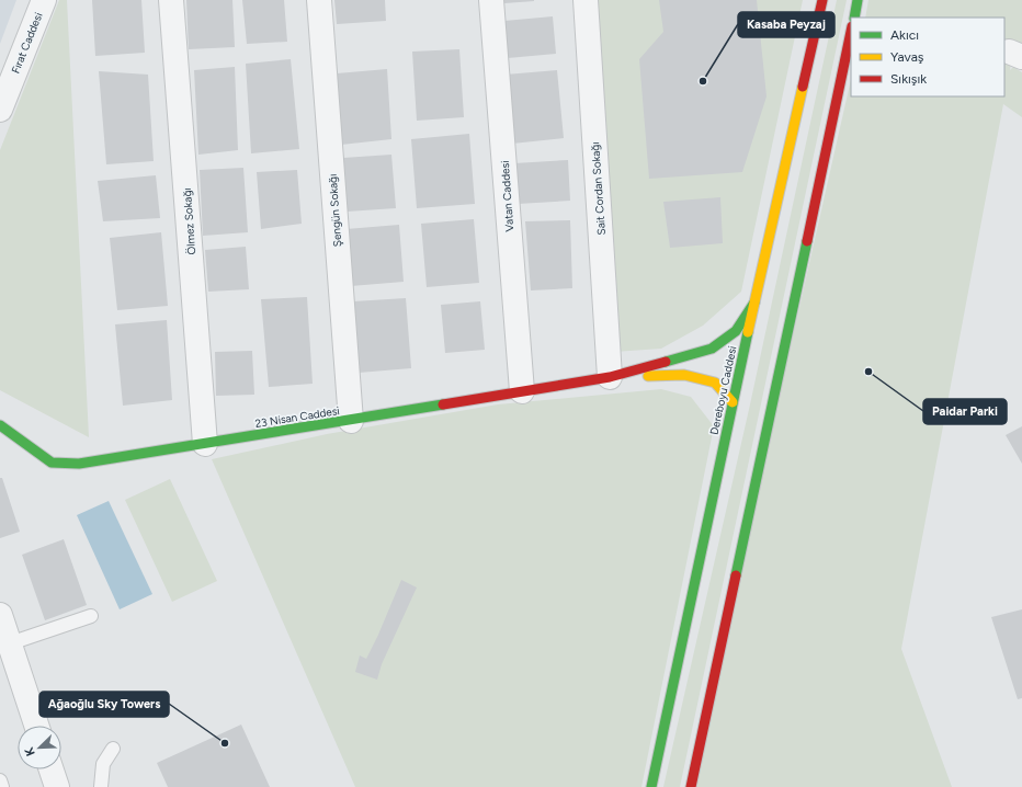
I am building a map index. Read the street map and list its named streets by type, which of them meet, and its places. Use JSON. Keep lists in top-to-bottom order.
{
  "streets": {
    "main road": ["Dereboyu Caddesi", "23 Nisan Caddesi"],
    "street": [
      "Fırat Caddesi",
      "Sait Cordan Sokağı",
      "Vatan Caddesi",
      "Şengün Sokağı",
      "Ölmez Sokağı"
    ]
  },
  "crossings": [
    ["Sait Cordan Sokağı", "23 Nisan Caddesi"],
    ["Vatan Caddesi", "23 Nisan Caddesi"],
    ["Şengün Sokağı", "23 Nisan Caddesi"],
    ["Ölmez Sokağı", "23 Nisan Caddesi"]
  ],
  "places": ["Kasaba Peyzaj", "Paidar Parki", "Ağaoğlu Sky Towers"],
  "legend": ["Akıcı", "Yavaş", "Sıkışık"],
  "north": "bottom left"
}
